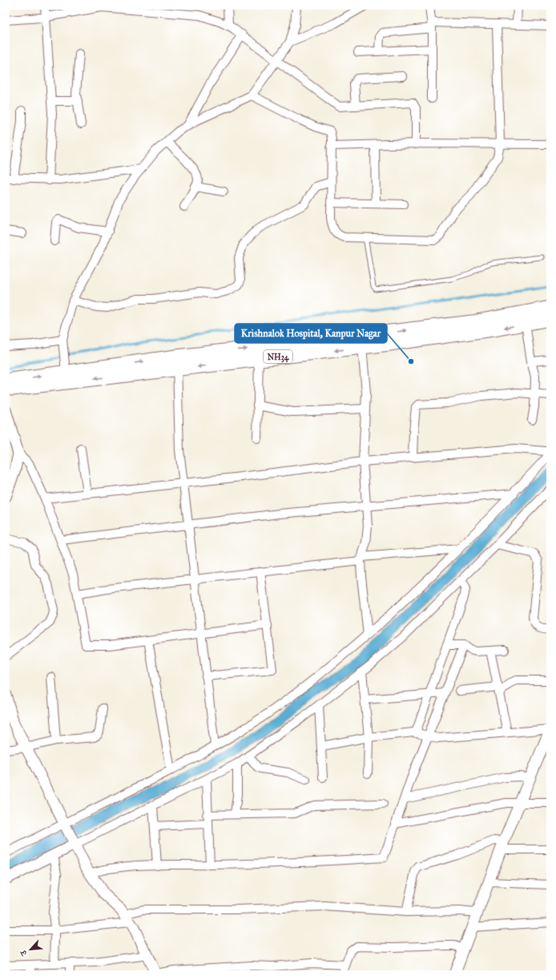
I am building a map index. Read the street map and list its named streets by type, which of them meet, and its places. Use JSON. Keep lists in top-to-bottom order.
{
  "streets": {
    "highway": ["NH34"]
  },
  "places": ["Krishnalok Hospital, Kanpur Nagar"],
  "north": "bottom left"
}
